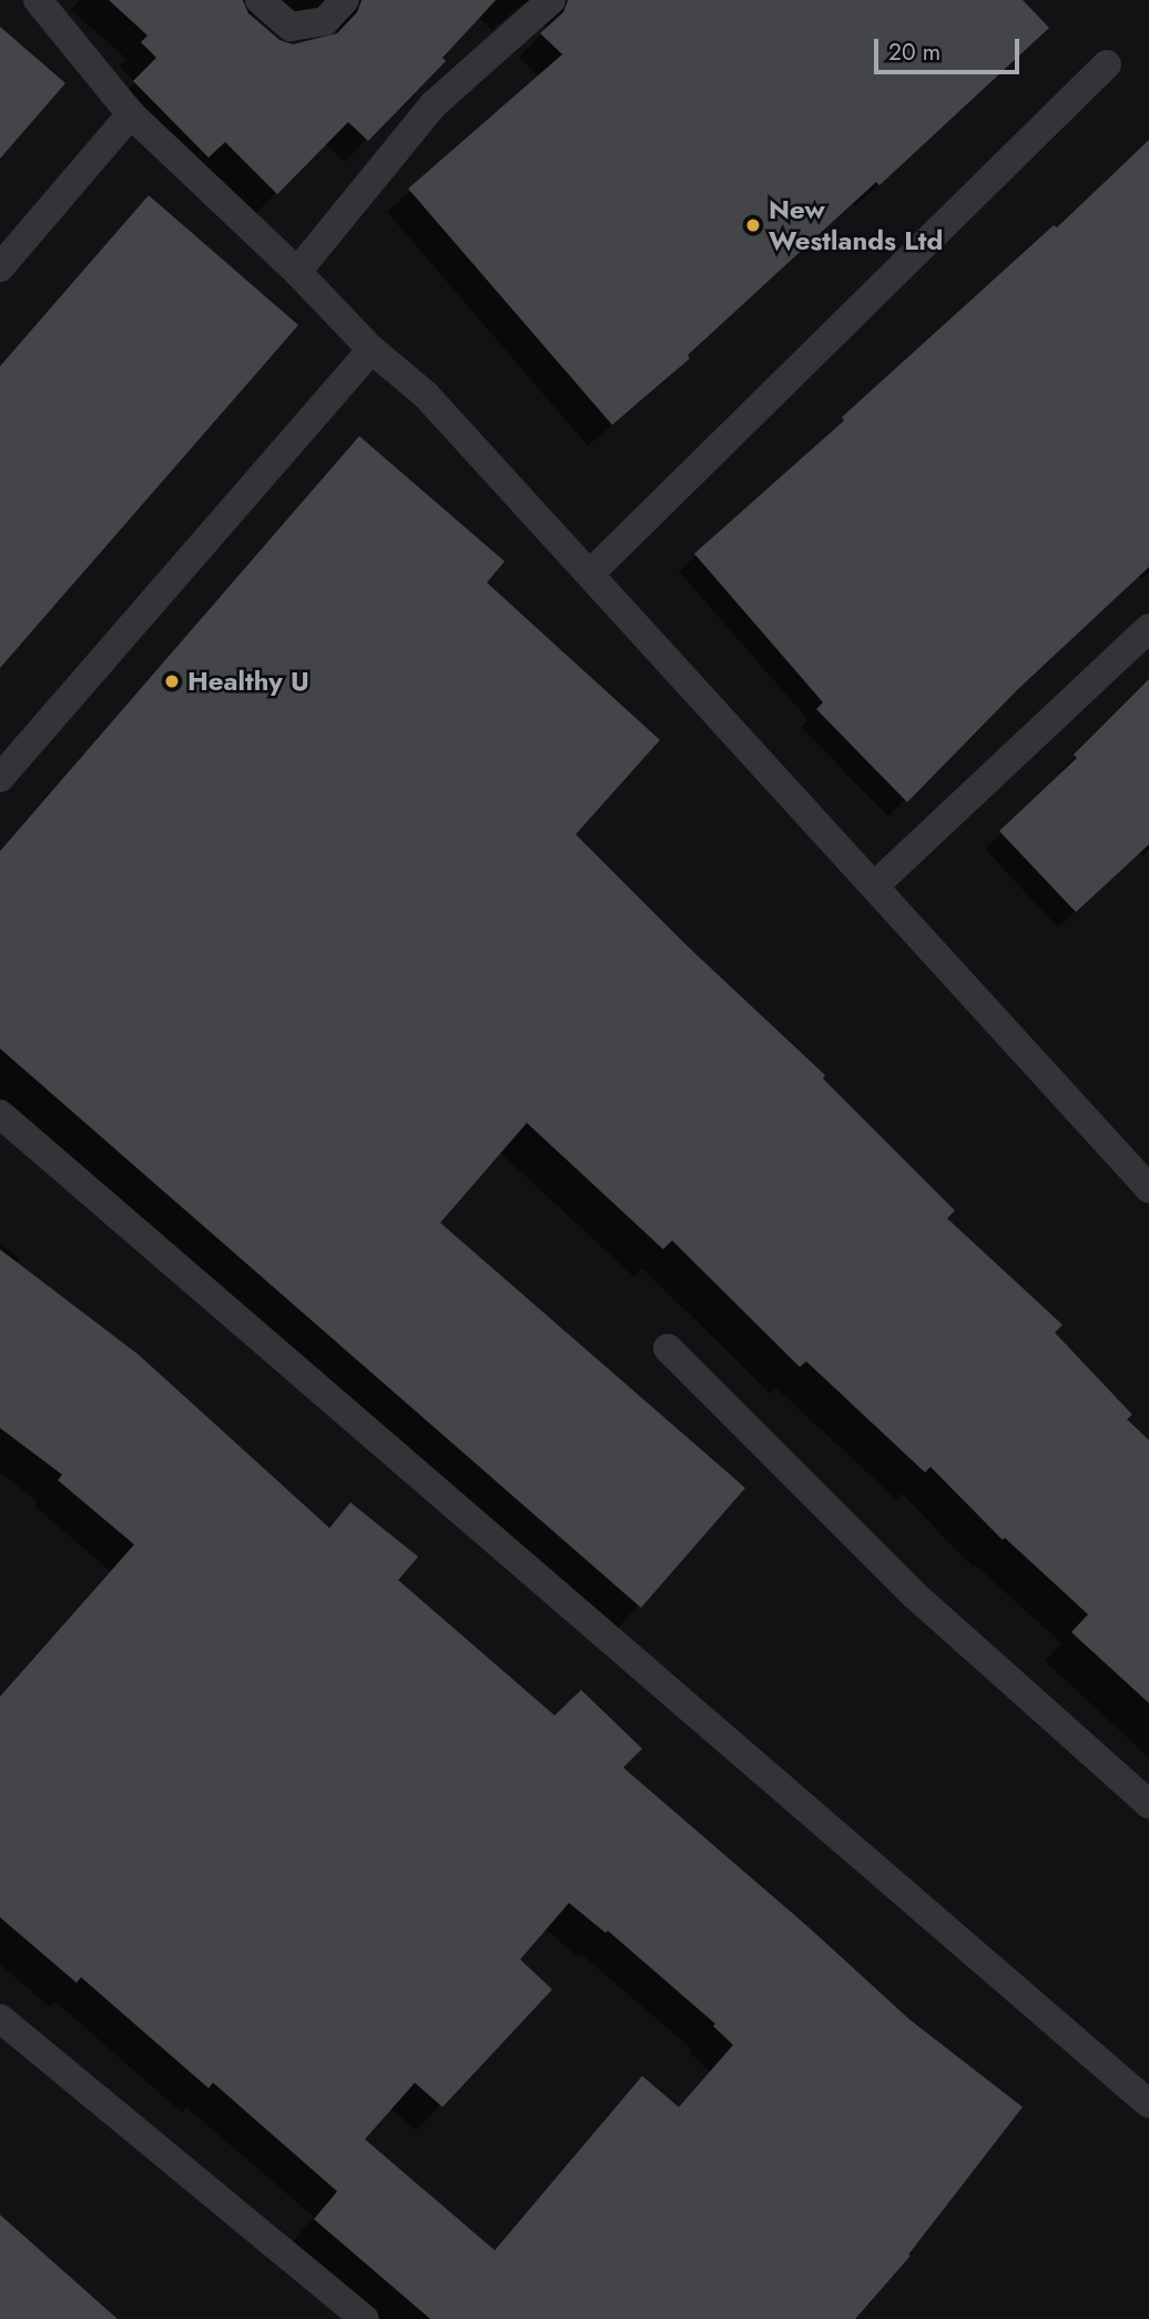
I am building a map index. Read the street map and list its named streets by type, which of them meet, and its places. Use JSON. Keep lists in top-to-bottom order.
{
  "places": ["New Westlands Ltd", "Healthy U"],
  "scale_bar": "20 m"
}
